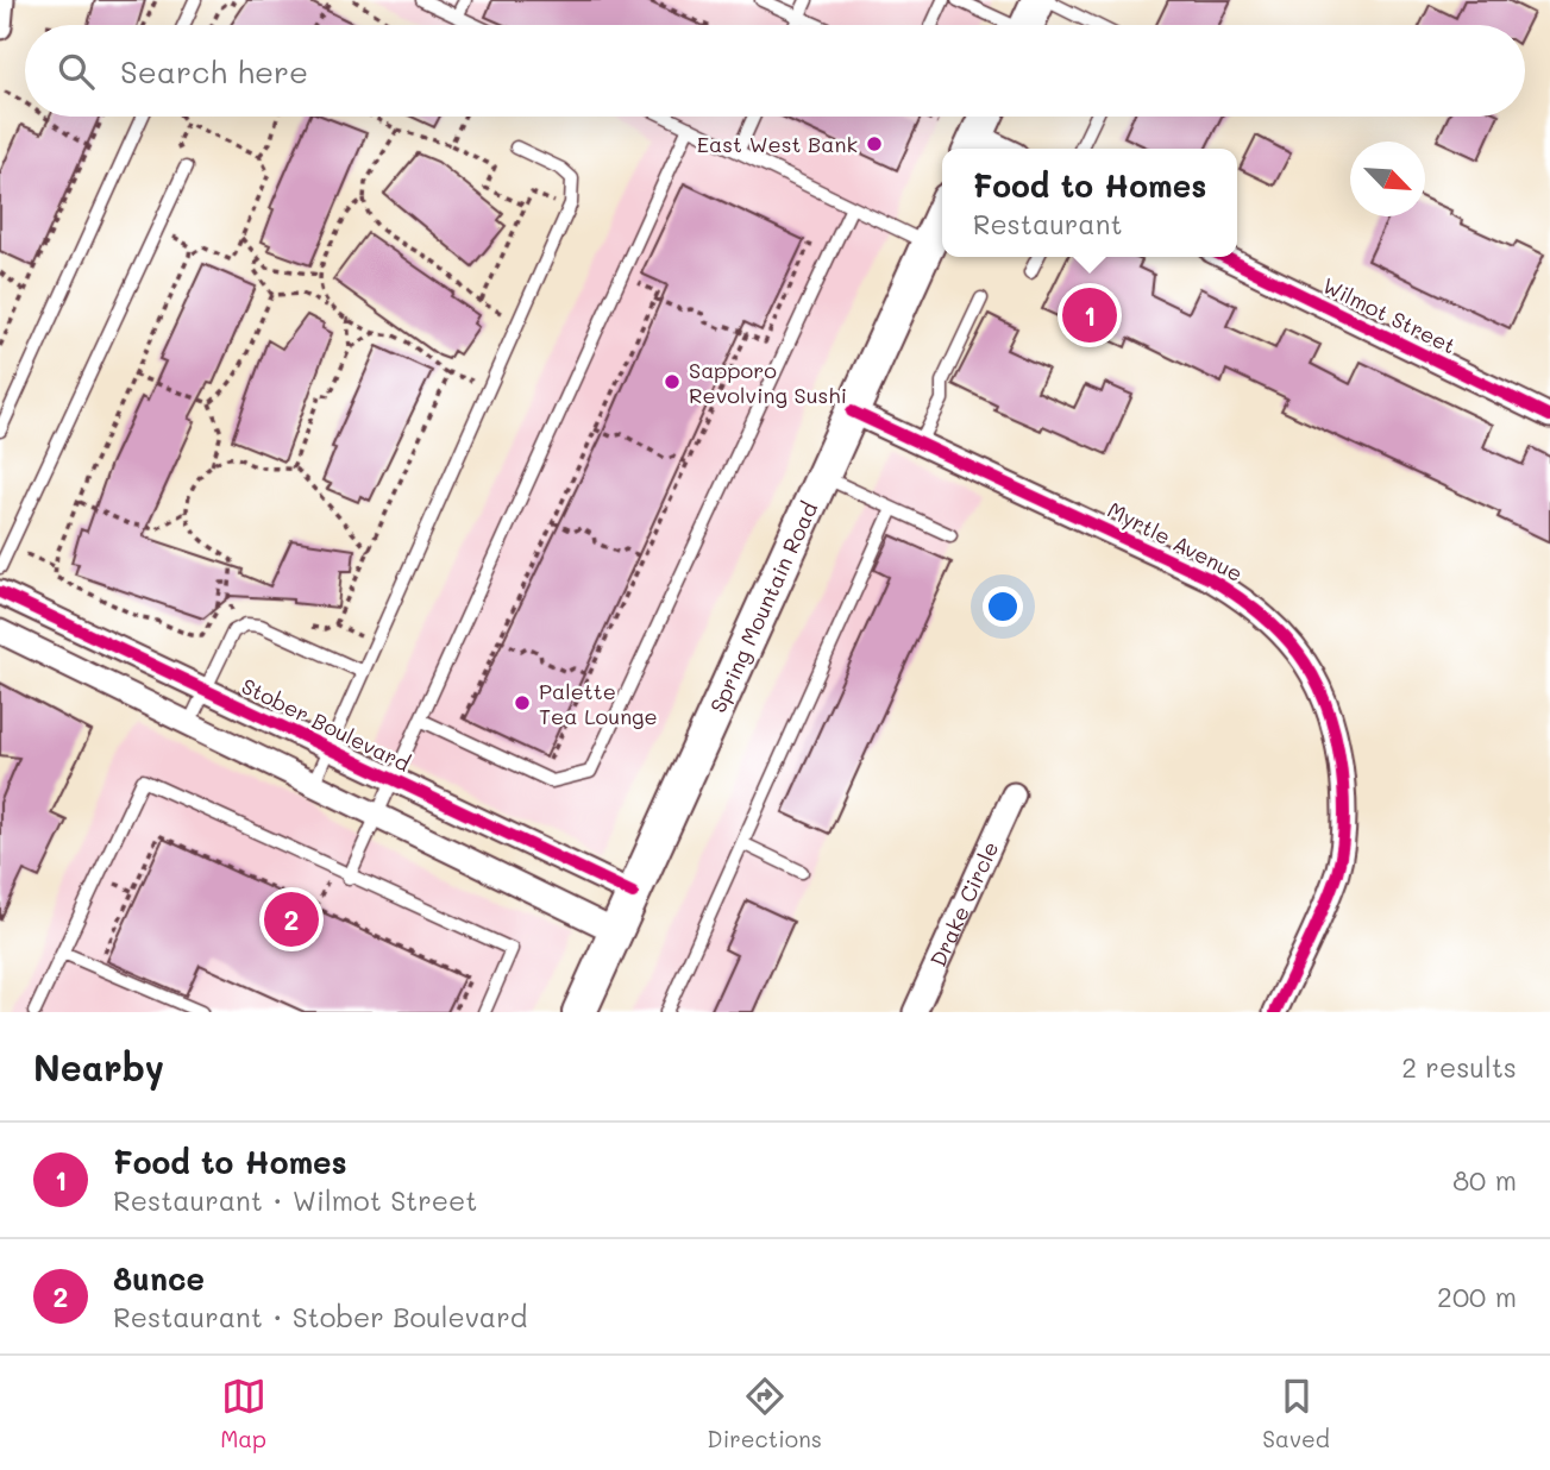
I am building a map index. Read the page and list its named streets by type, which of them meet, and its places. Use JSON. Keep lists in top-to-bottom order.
{
  "streets": {
    "main road": ["Spring Mountain Road"],
    "street": [
      "Wilmot Street",
      "Myrtle Avenue",
      "Stober Boulevard",
      "Drake Circle"
    ]
  },
  "crossings": [
    ["Myrtle Avenue", "Spring Mountain Road"],
    ["Spring Mountain Road", "Stober Boulevard"]
  ],
  "places": ["East West Bank", "Sapporo Revolving Sushi", "Palette Tea Lounge"],
  "north": "bottom right",
  "page": {
    "search": "Search here",
    "popup": ["Food to Homes", "Restaurant"],
    "pins": ["1", "2"],
    "heading": ["Nearby", "2 results"],
    "list": [
      {
        "mark": "1",
        "name": "Food to Homes",
        "note": "Restaurant · Wilmot Street",
        "value": "80 m"
      },
      {
        "mark": "2",
        "name": "8unce",
        "note": "Restaurant · Stober Boulevard",
        "value": "200 m"
      }
    ],
    "nav": ["Map", "Directions", "Saved"]
  }
}
